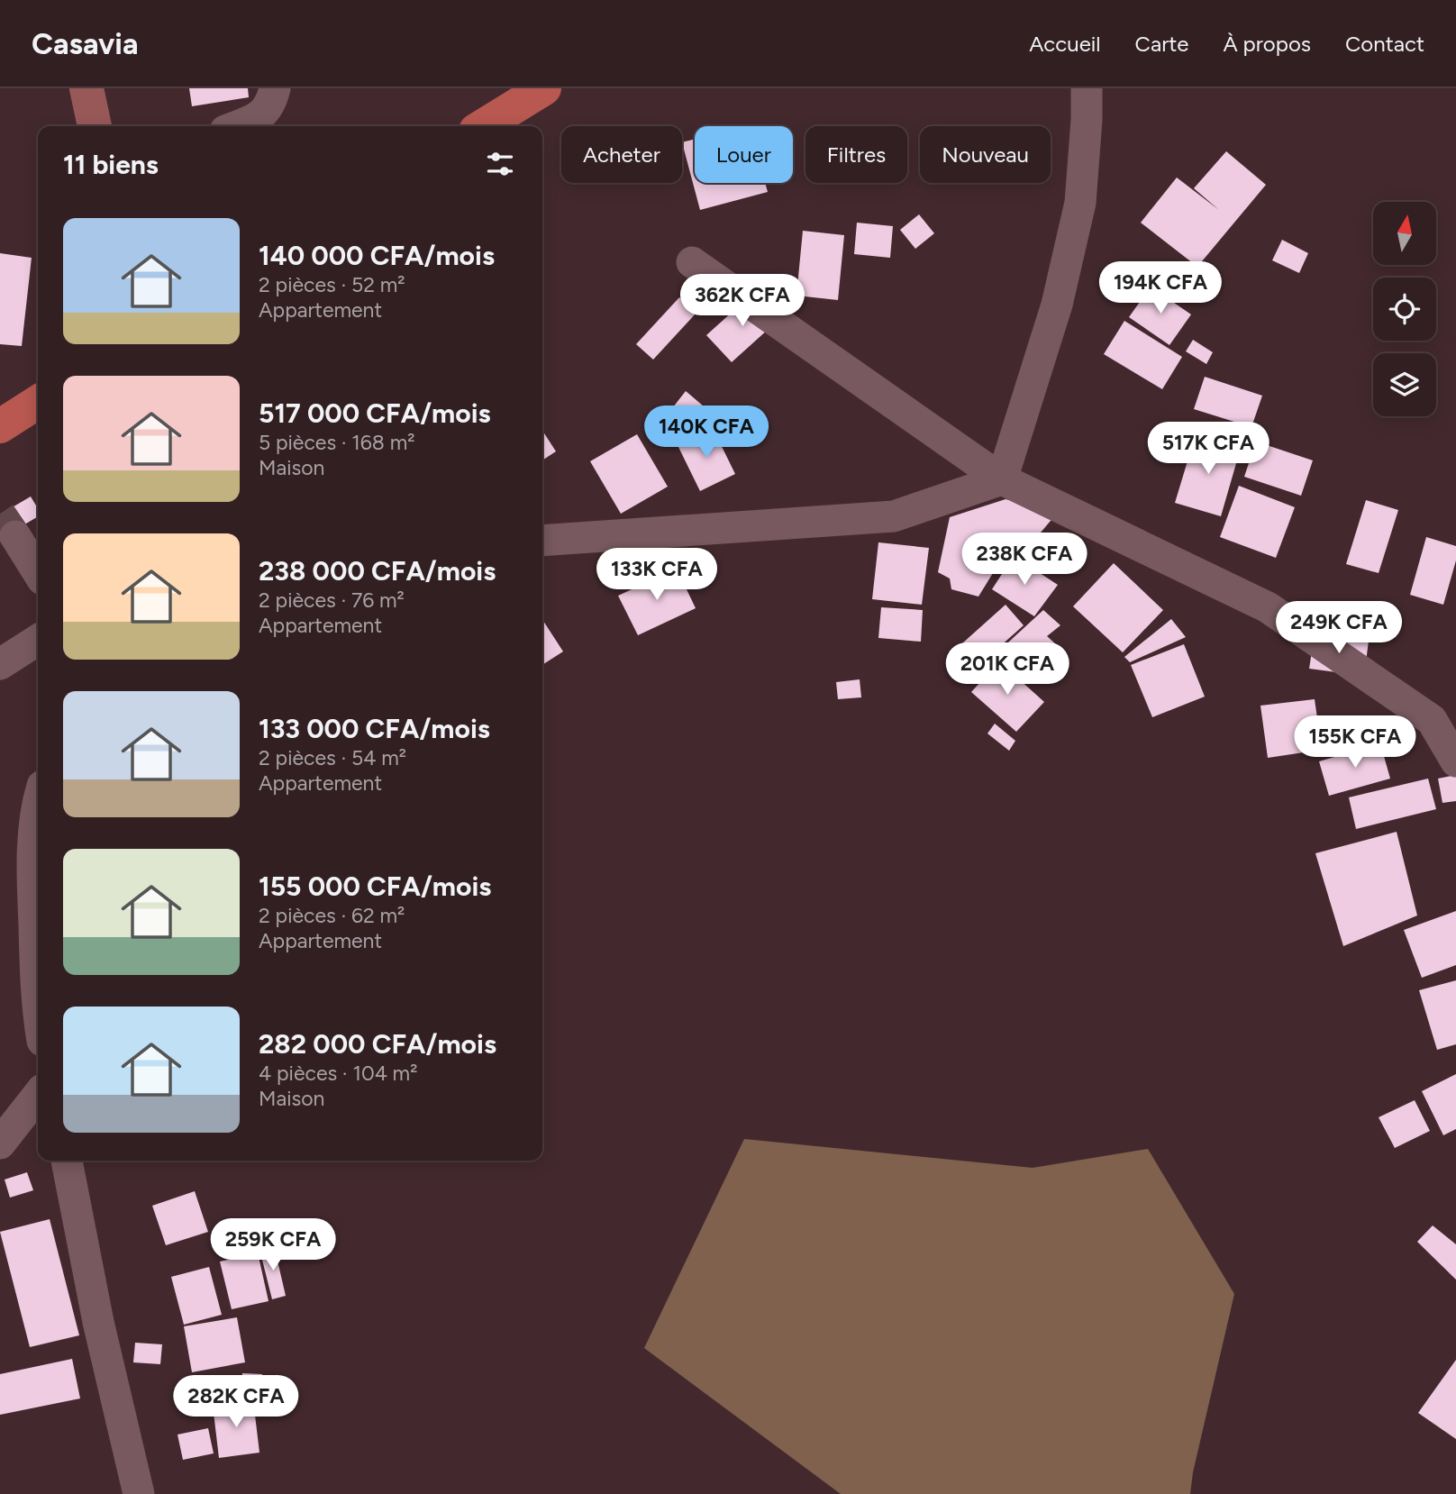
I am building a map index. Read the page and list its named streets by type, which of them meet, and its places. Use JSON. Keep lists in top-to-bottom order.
{
  "north": "top",
  "page": {
    "header": "Casavia",
    "nav": [
      "Accueil",
      "Carte",
      "À propos",
      "Contact"
    ],
    "chip": [
      "Acheter",
      "Louer",
      "Filtres",
      "Nouveau"
    ],
    "heading": "11 biens",
    "list": [
      {
        "name": "140 000 CFA/mois",
        "note": "2 pièces · 52 m² · Appartement"
      },
      {
        "name": "517 000 CFA/mois",
        "note": "5 pièces · 168 m² · Maison"
      },
      {
        "name": "238 000 CFA/mois",
        "note": "2 pièces · 76 m² · Appartement"
      },
      {
        "name": "133 000 CFA/mois",
        "note": "2 pièces · 54 m² · Appartement"
      },
      {
        "name": "155 000 CFA/mois",
        "note": "2 pièces · 62 m² · Appartement"
      },
      {
        "name": "282 000 CFA/mois",
        "note": "4 pièces · 104 m² · Maison"
      }
    ],
    "price": [
      "194K CFA",
      "362K CFA",
      "140K CFA",
      "517K CFA",
      "238K CFA",
      "133K CFA",
      "249K CFA",
      "201K CFA",
      "155K CFA",
      "259K CFA",
      "282K CFA"
    ]
  }
}
